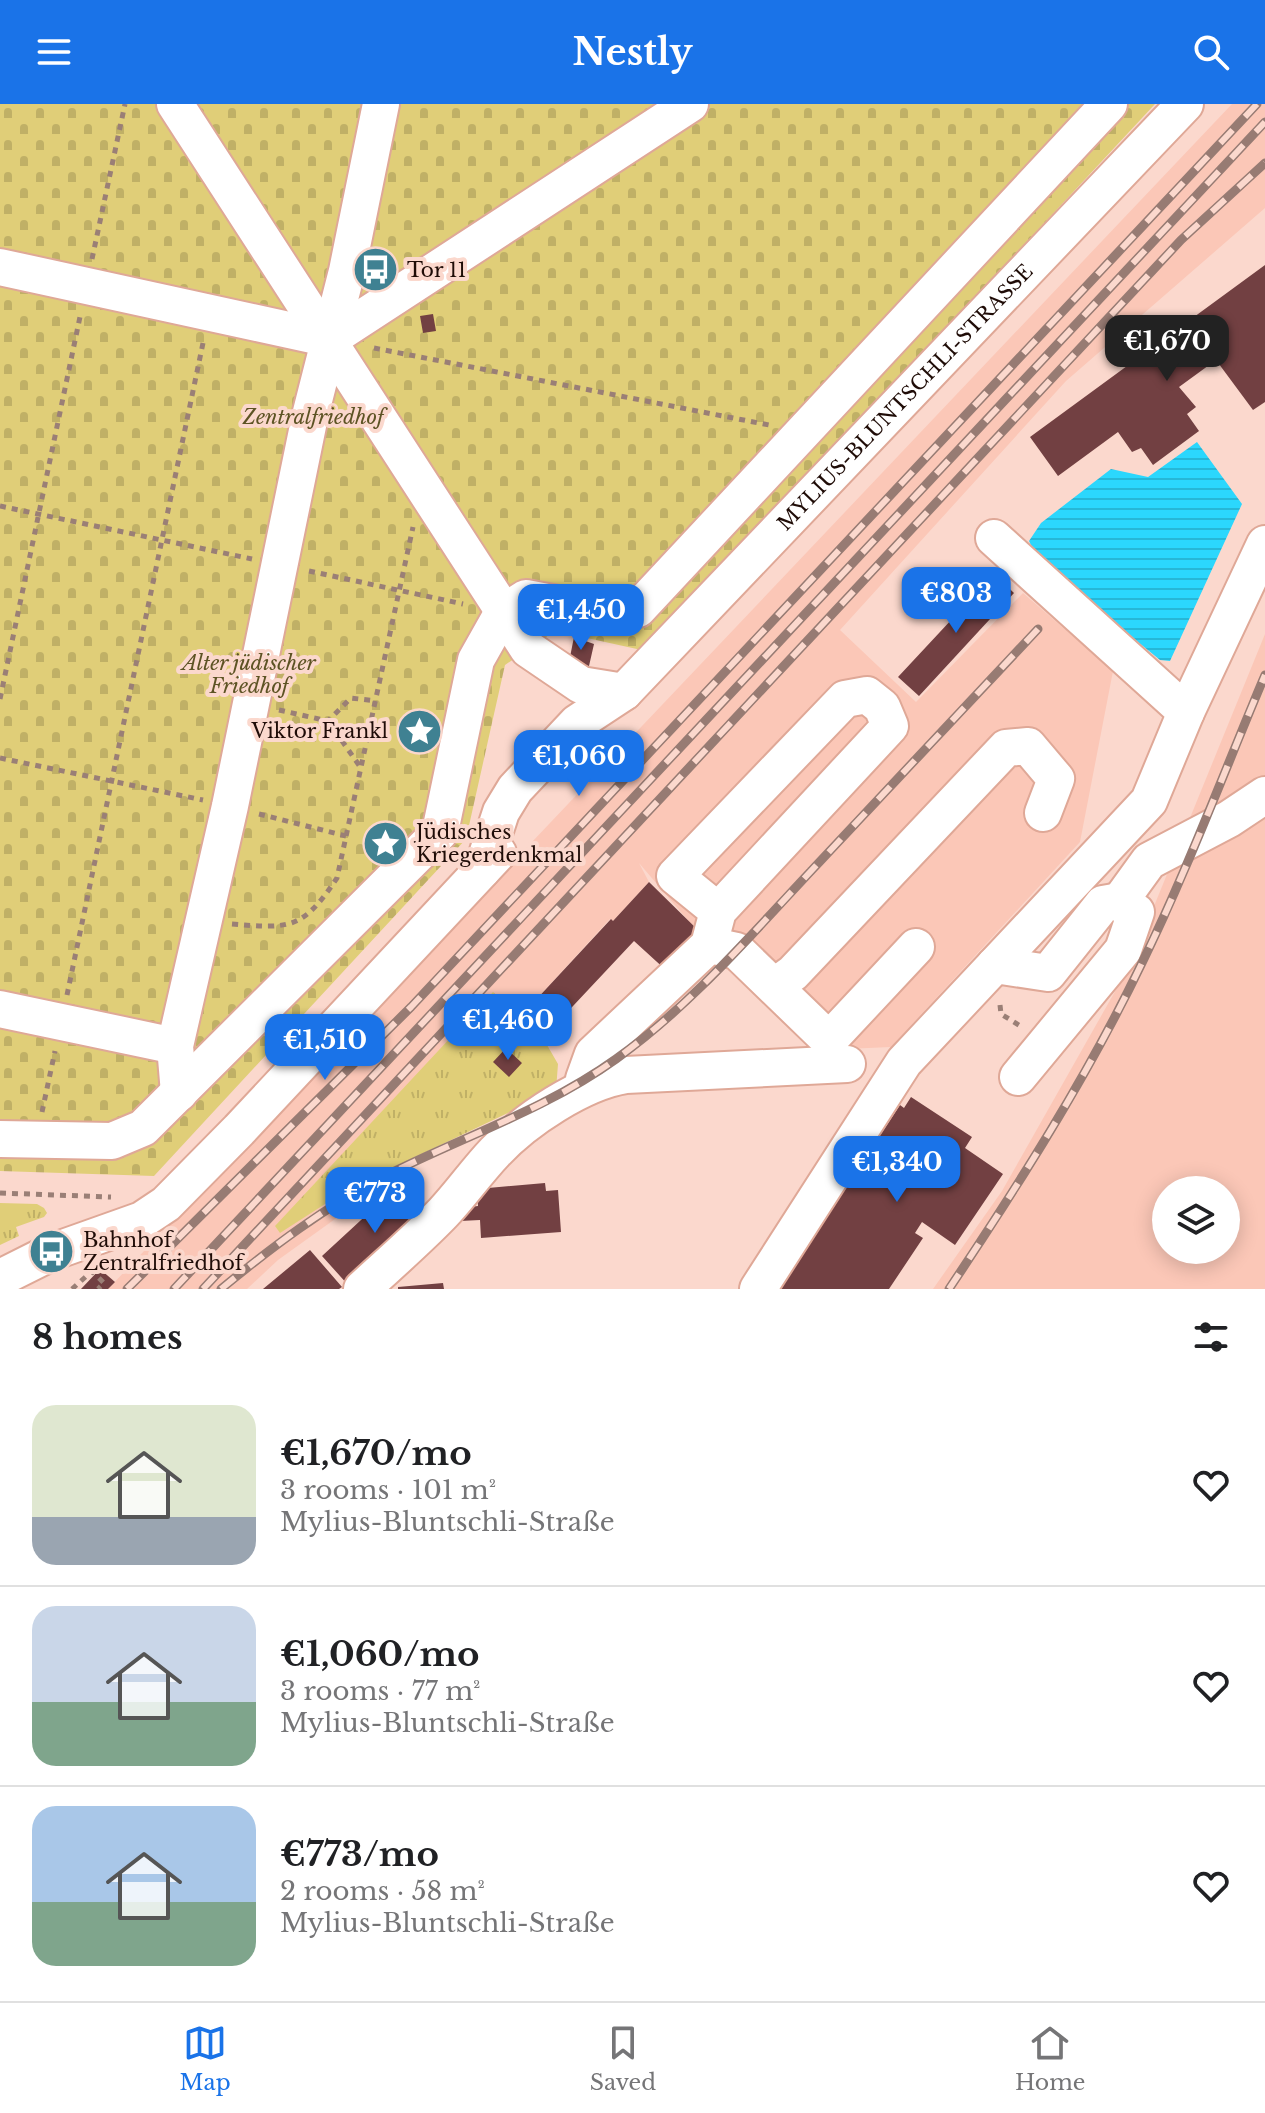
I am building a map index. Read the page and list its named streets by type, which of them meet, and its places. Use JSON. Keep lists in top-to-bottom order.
{
  "streets": {
    "street": ["MYLIUS-BLUNTSCHLI-STRASSE"]
  },
  "parks": ["Zentralfriedhof", "Alter jüdischer Friedhof"],
  "places": {
    "bus stop": ["Tor 11", "Bahnhof Zentralfriedhof"],
    "place": ["Viktor Frankl", "Jüdisches Kriegerdenkmal"]
  },
  "page": {
    "header": "Nestly",
    "price": [
      "€1,670",
      "€803",
      "€1,450",
      "€1,060",
      "€1,460",
      "€1,510",
      "€1,340",
      "€773"
    ],
    "heading": "8 homes",
    "list": [
      {
        "name": "€1,670/mo",
        "note": "3 rooms · 101 m² · Mylius-Bluntschli-Straße"
      },
      {
        "name": "€1,060/mo",
        "note": "3 rooms · 77 m² · Mylius-Bluntschli-Straße"
      },
      {
        "name": "€773/mo",
        "note": "2 rooms · 58 m² · Mylius-Bluntschli-Straße"
      }
    ],
    "tabs": ["Map", "Saved", "Home"]
  }
}
